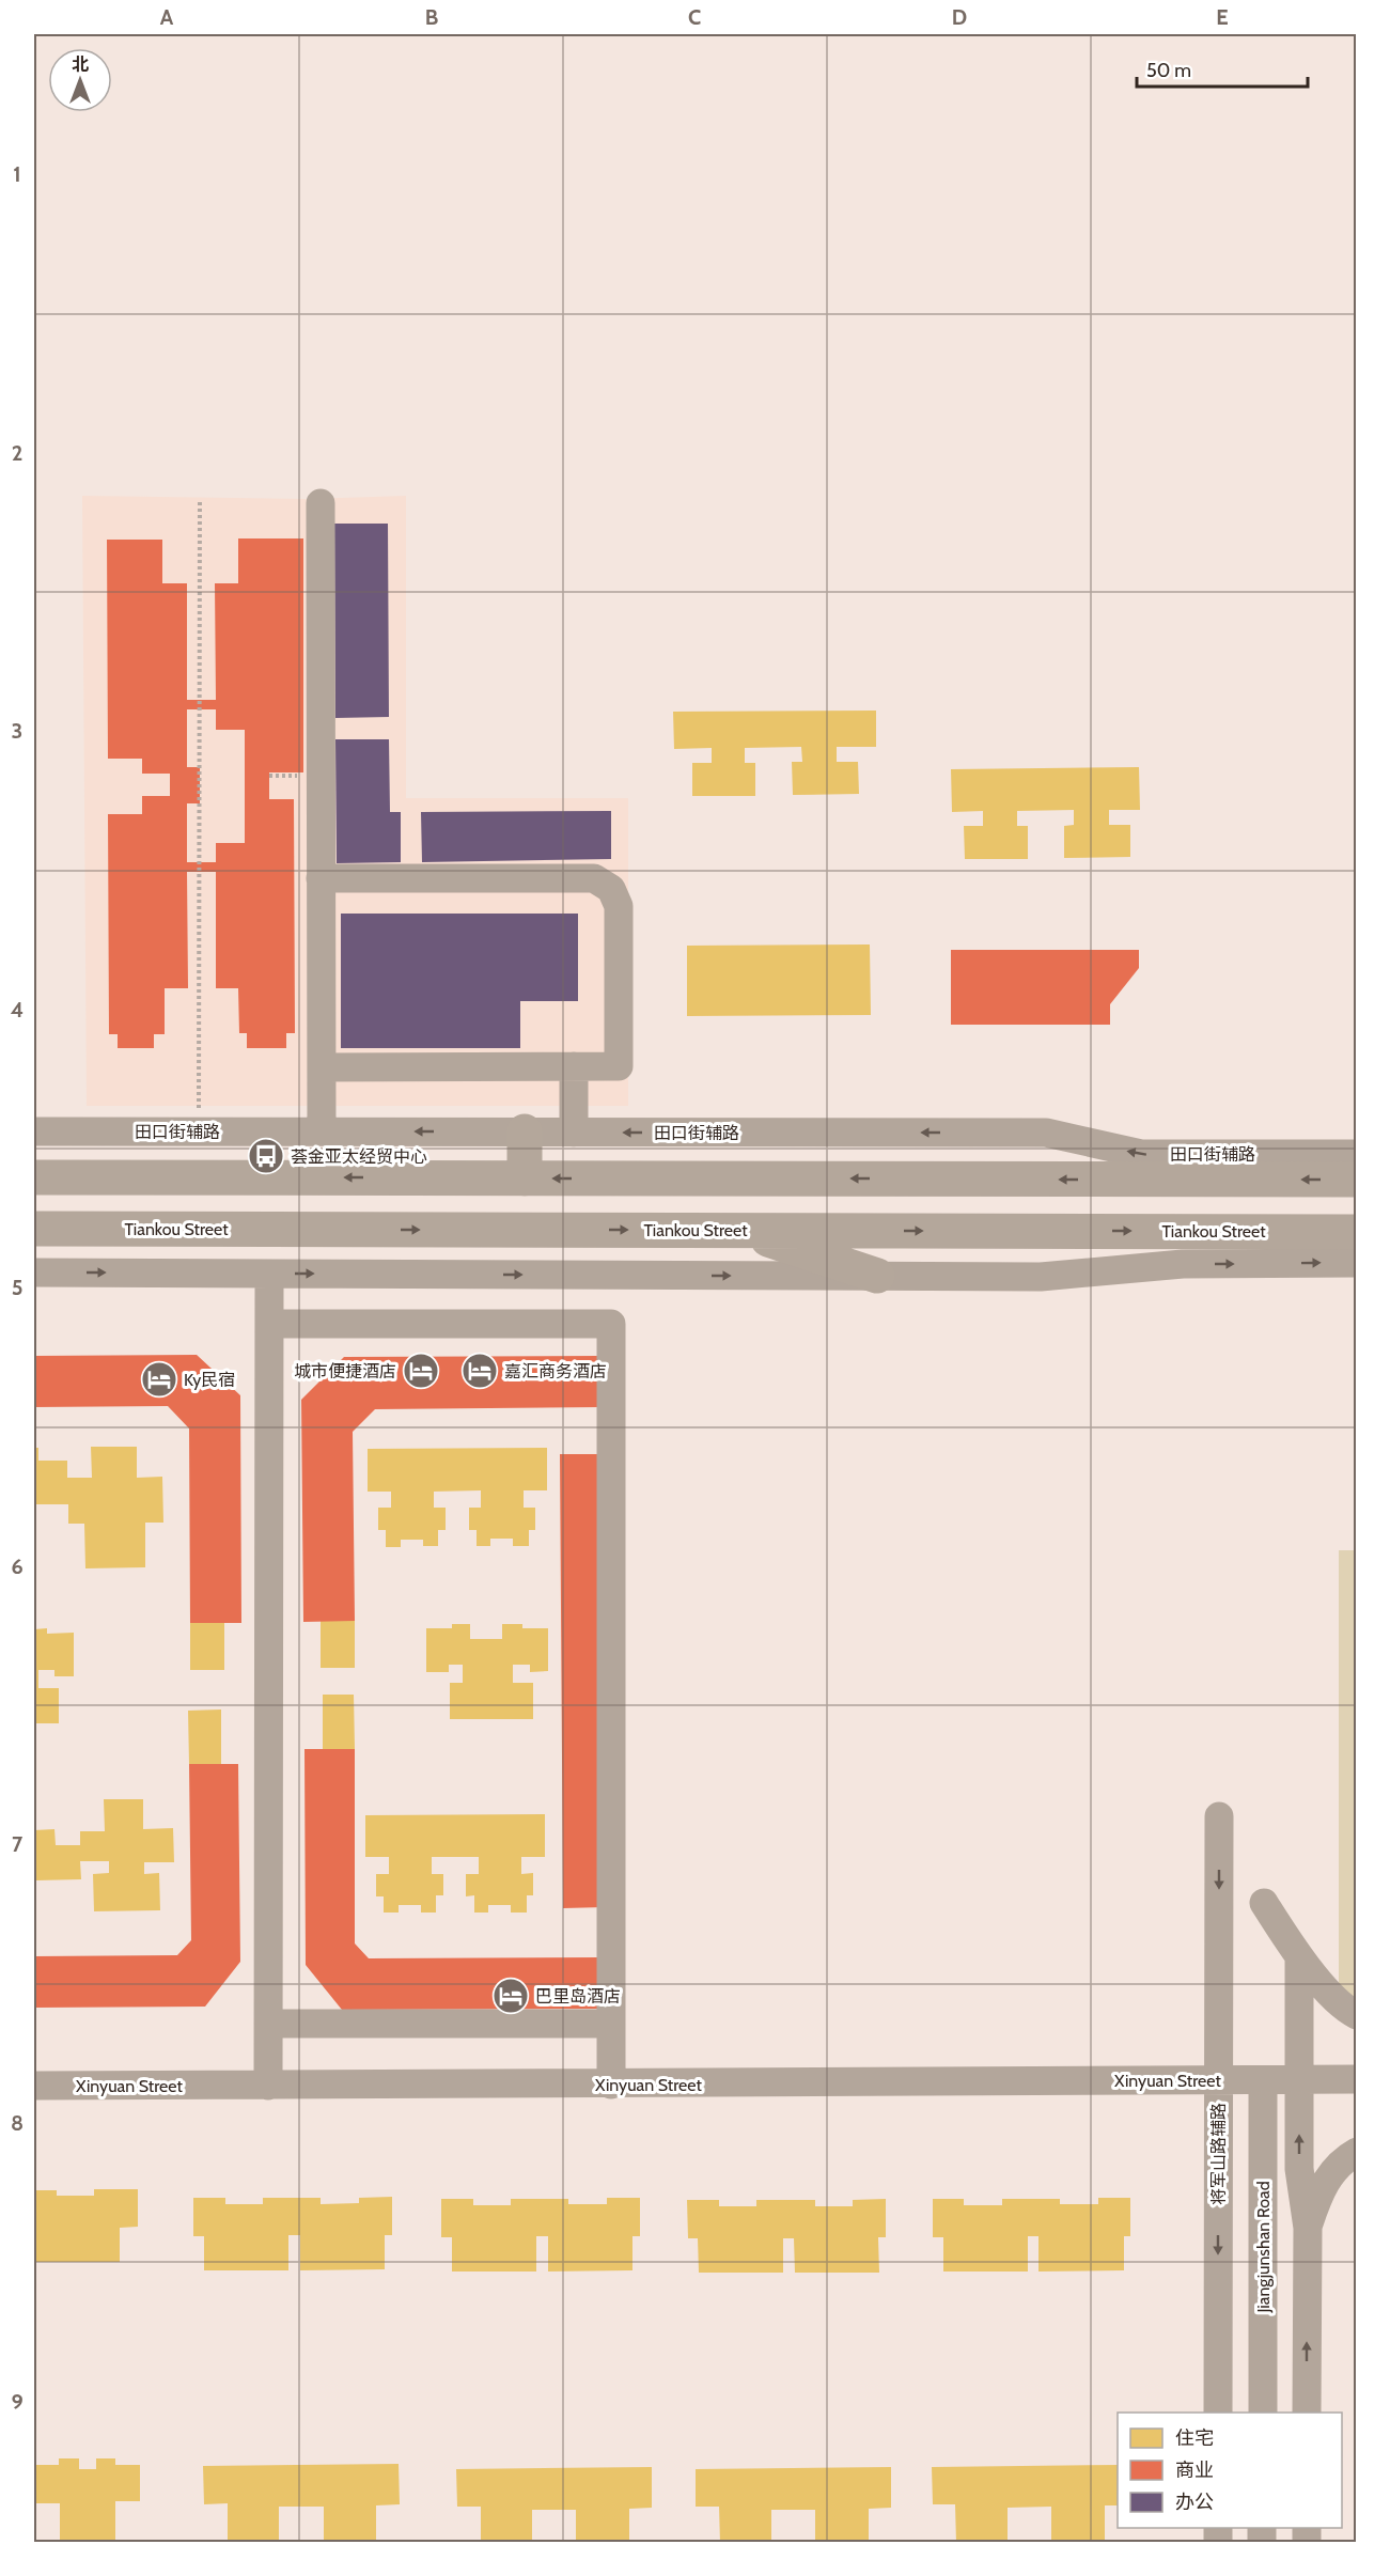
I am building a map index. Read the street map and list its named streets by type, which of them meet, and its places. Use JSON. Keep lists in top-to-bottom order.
{
  "streets": {
    "main road": ["Tiankou Street"],
    "street": [
      "田口街辅路",
      "Xinyuan Street",
      "将军山路辅路",
      "Jiangjunshan Road"
    ]
  },
  "crossings": [
    ["Xinyuan Street", "将军山路辅路"],
    ["Xinyuan Street", "Jiangjunshan Road"]
  ],
  "places": {
    "bus stop": ["荟金亚太经贸中心"],
    "hotel": [
      "城市便捷酒店",
      "嘉汇商务酒店",
      "Ky民宿",
      "巴里岛酒店"
    ]
  },
  "legend": ["住宅", "商业", "办公"],
  "scale_bar": "50 m",
  "north": "top",
  "grid": {
    "columns": [
      "A",
      "B",
      "C",
      "D",
      "E"
    ],
    "rows": [
      "1",
      "2",
      "3",
      "4",
      "5",
      "6",
      "7",
      "8",
      "9"
    ]
  }
}
